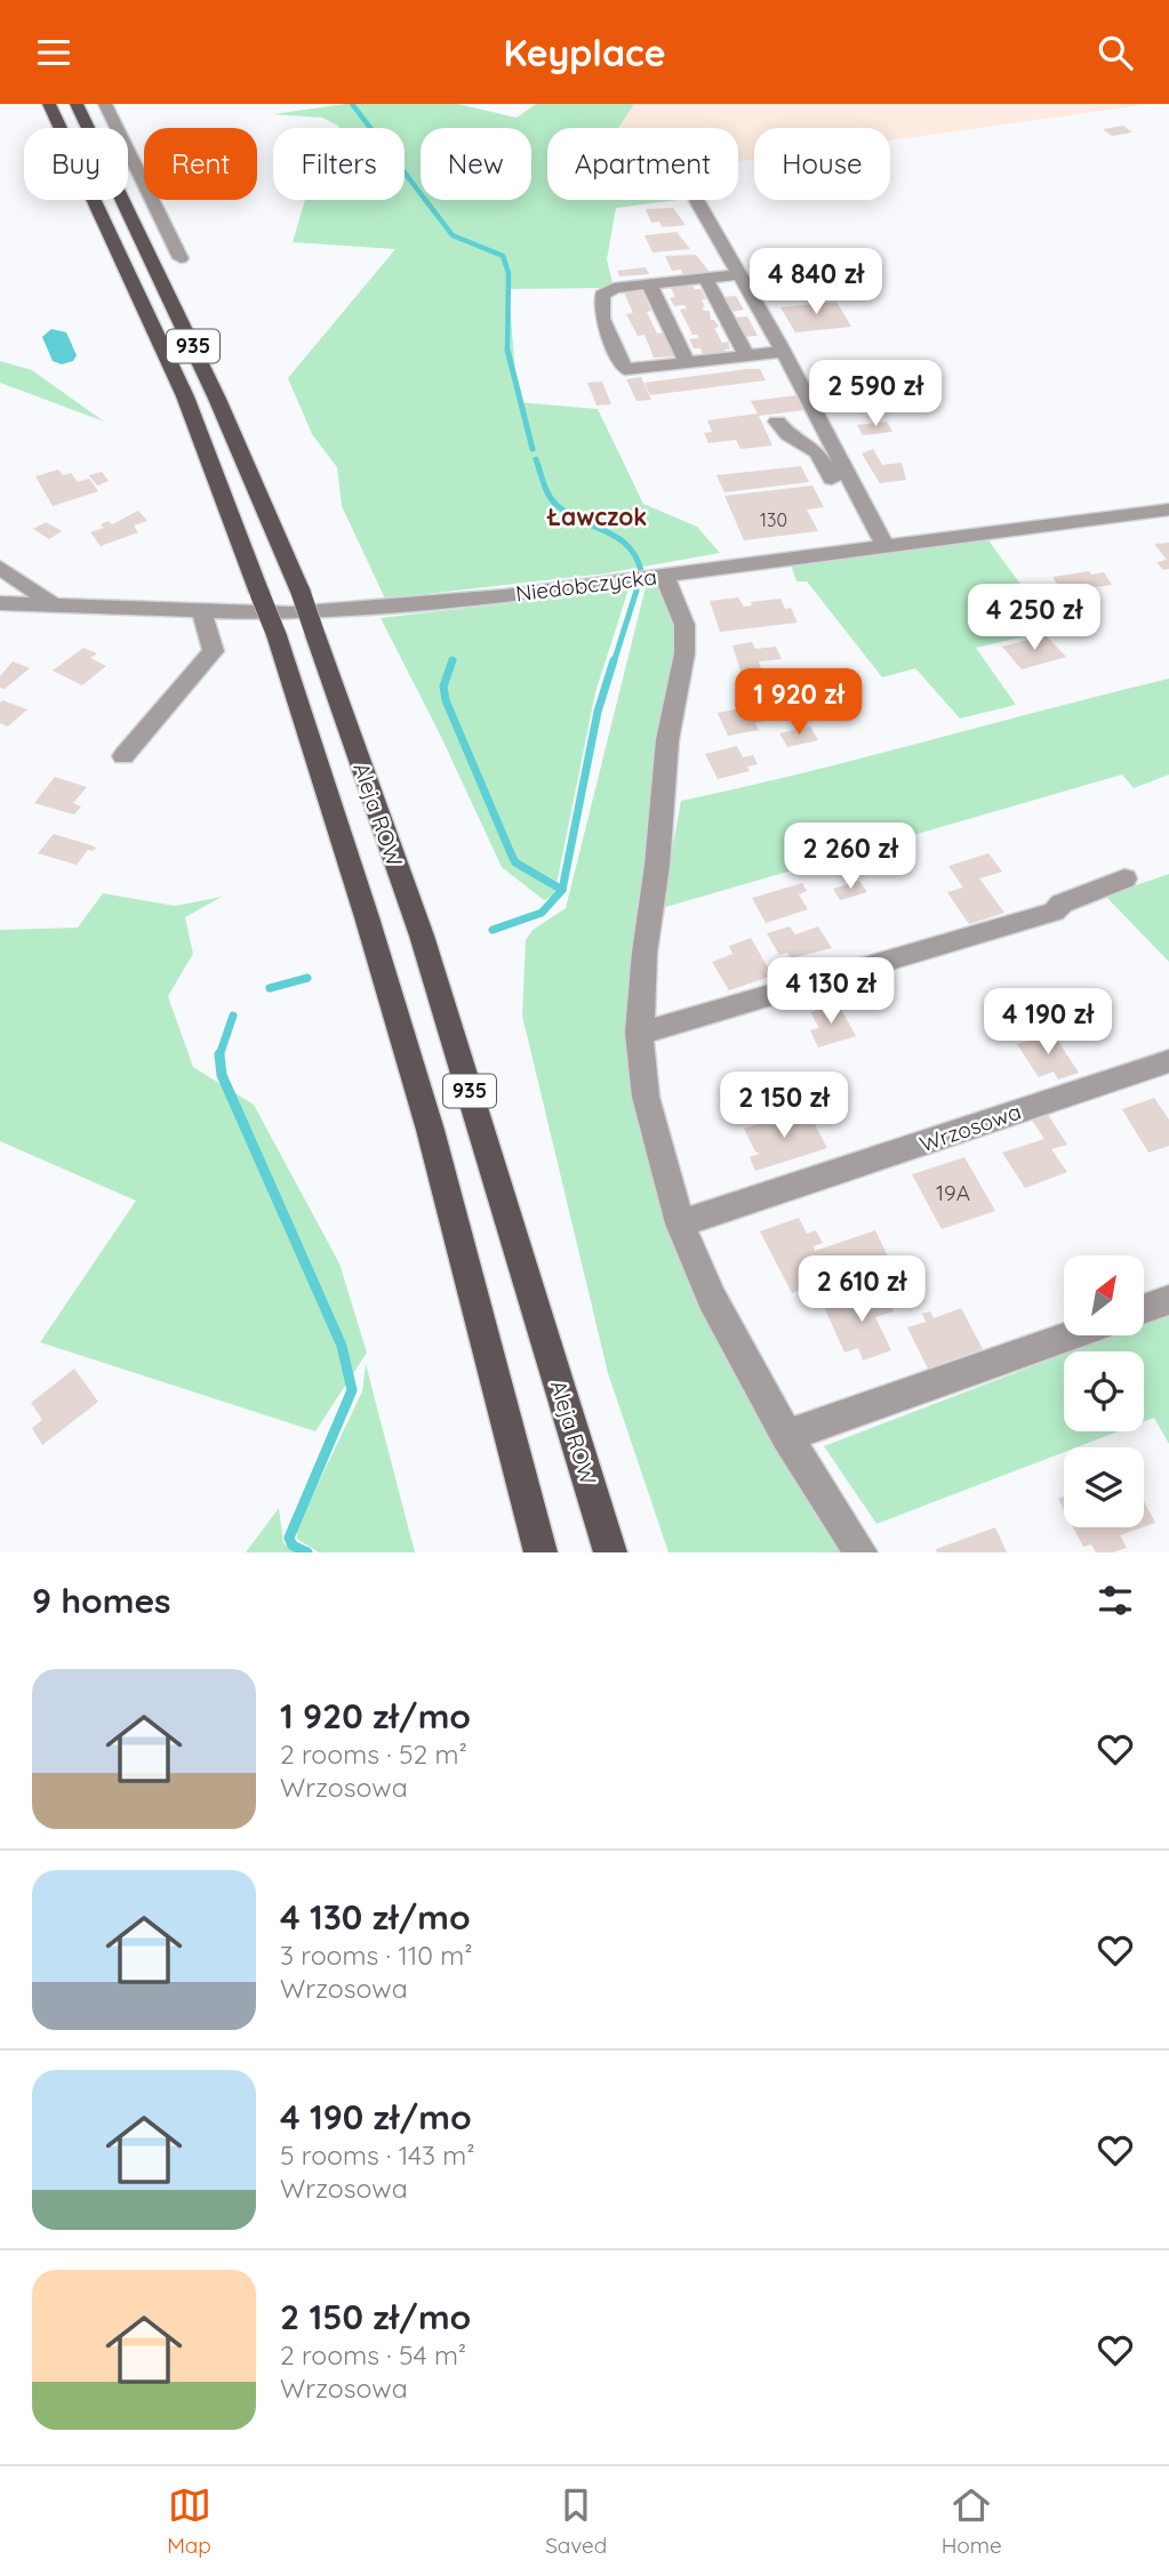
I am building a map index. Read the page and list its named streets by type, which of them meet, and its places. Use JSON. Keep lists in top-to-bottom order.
{
  "streets": {
    "main road": ["935", "Aleja ROW"],
    "street": ["Niedobczycka", "Wrzosowa"]
  },
  "districts": ["Ławczok"],
  "house_numbers": ["130", "19A"],
  "north": "top right",
  "page": {
    "header": "Keyplace",
    "chip": [
      "Buy",
      "Rent",
      "Filters",
      "New",
      "Apartment",
      "House"
    ],
    "price": [
      "4 840 zł",
      "2 590 zł",
      "4 250 zł",
      "1 920 zł",
      "2 260 zł",
      "4 130 zł",
      "4 190 zł",
      "2 150 zł",
      "2 610 zł"
    ],
    "heading": "9 homes",
    "list": [
      {
        "name": "1 920 zł/mo",
        "note": "2 rooms · 52 m² · Wrzosowa"
      },
      {
        "name": "4 130 zł/mo",
        "note": "3 rooms · 110 m² · Wrzosowa"
      },
      {
        "name": "4 190 zł/mo",
        "note": "5 rooms · 143 m² · Wrzosowa"
      },
      {
        "name": "2 150 zł/mo",
        "note": "2 rooms · 54 m² · Wrzosowa"
      }
    ],
    "tabs": ["Map", "Saved", "Home"]
  }
}
